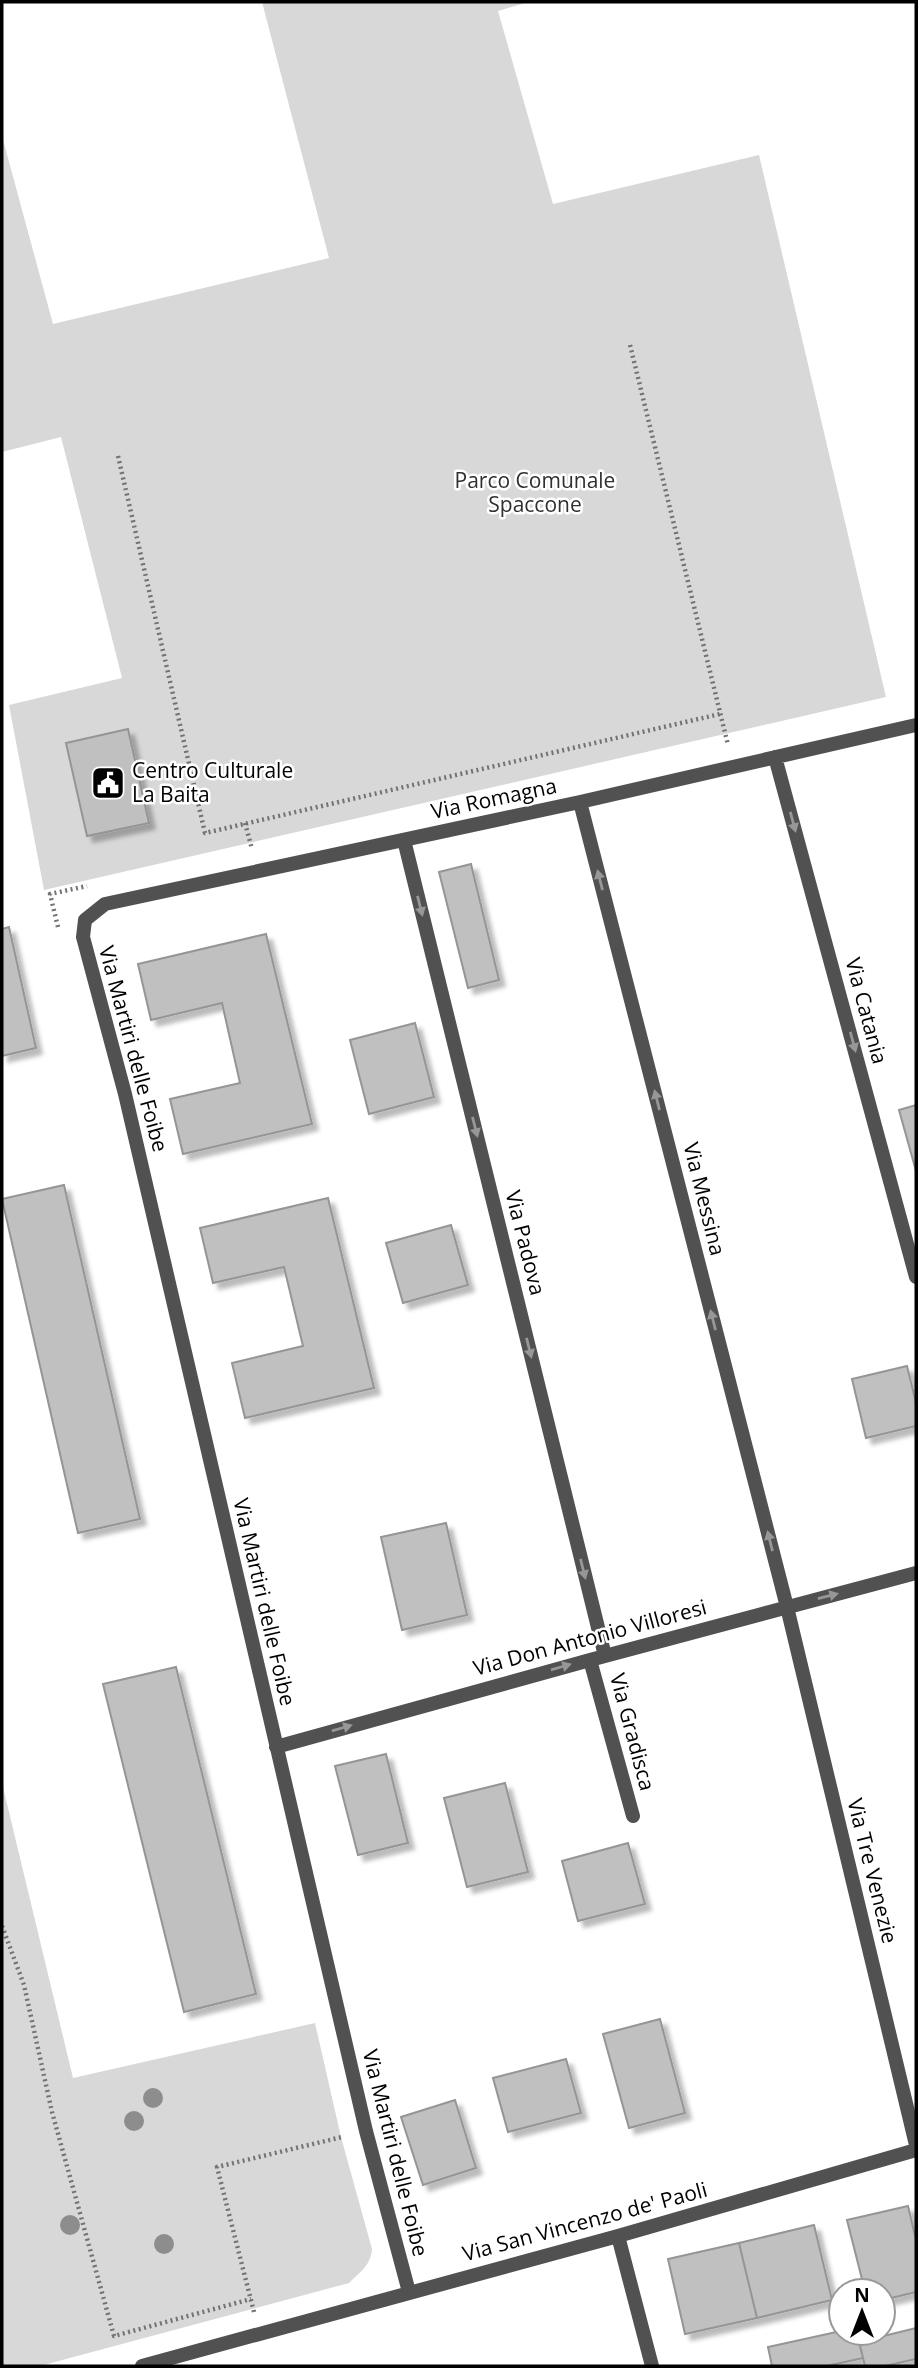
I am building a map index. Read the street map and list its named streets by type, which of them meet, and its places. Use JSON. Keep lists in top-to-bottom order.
{
  "streets": {
    "street": [
      "Via Romagna",
      "Via Catania",
      "Via Martiri delle Foibe",
      "Via Messina",
      "Via Padova",
      "Via Don Antonio Villoresi",
      "Via Gradisca",
      "Via Tre Venezie",
      "Via San Vincenzo de' Paoli"
    ]
  },
  "crossings": [
    ["Via Romagna", "Via Catania"],
    ["Via Romagna", "Via Martiri delle Foibe"],
    ["Via Romagna", "Via Messina"],
    ["Via Romagna", "Via Padova"],
    ["Via Martiri delle Foibe", "Via Don Antonio Villoresi"],
    ["Via Martiri delle Foibe", "Via San Vincenzo de' Paoli"],
    ["Via Messina", "Via Don Antonio Villoresi"],
    ["Via Messina", "Via Tre Venezie"],
    ["Via Padova", "Via Don Antonio Villoresi"],
    ["Via Padova", "Via Gradisca"],
    ["Via Don Antonio Villoresi", "Via Gradisca"],
    ["Via Don Antonio Villoresi", "Via Tre Venezie"],
    ["Via Tre Venezie", "Via San Vincenzo de' Paoli"]
  ],
  "one_way": [
    "Via Catania",
    "Via Messina",
    "Via Padova",
    "Via Don Antonio Villoresi"
  ],
  "parks": ["Parco Comunale Spaccone"],
  "places": {
    "public building": ["Centro Culturale La Baita"]
  },
  "north": "top"
}
